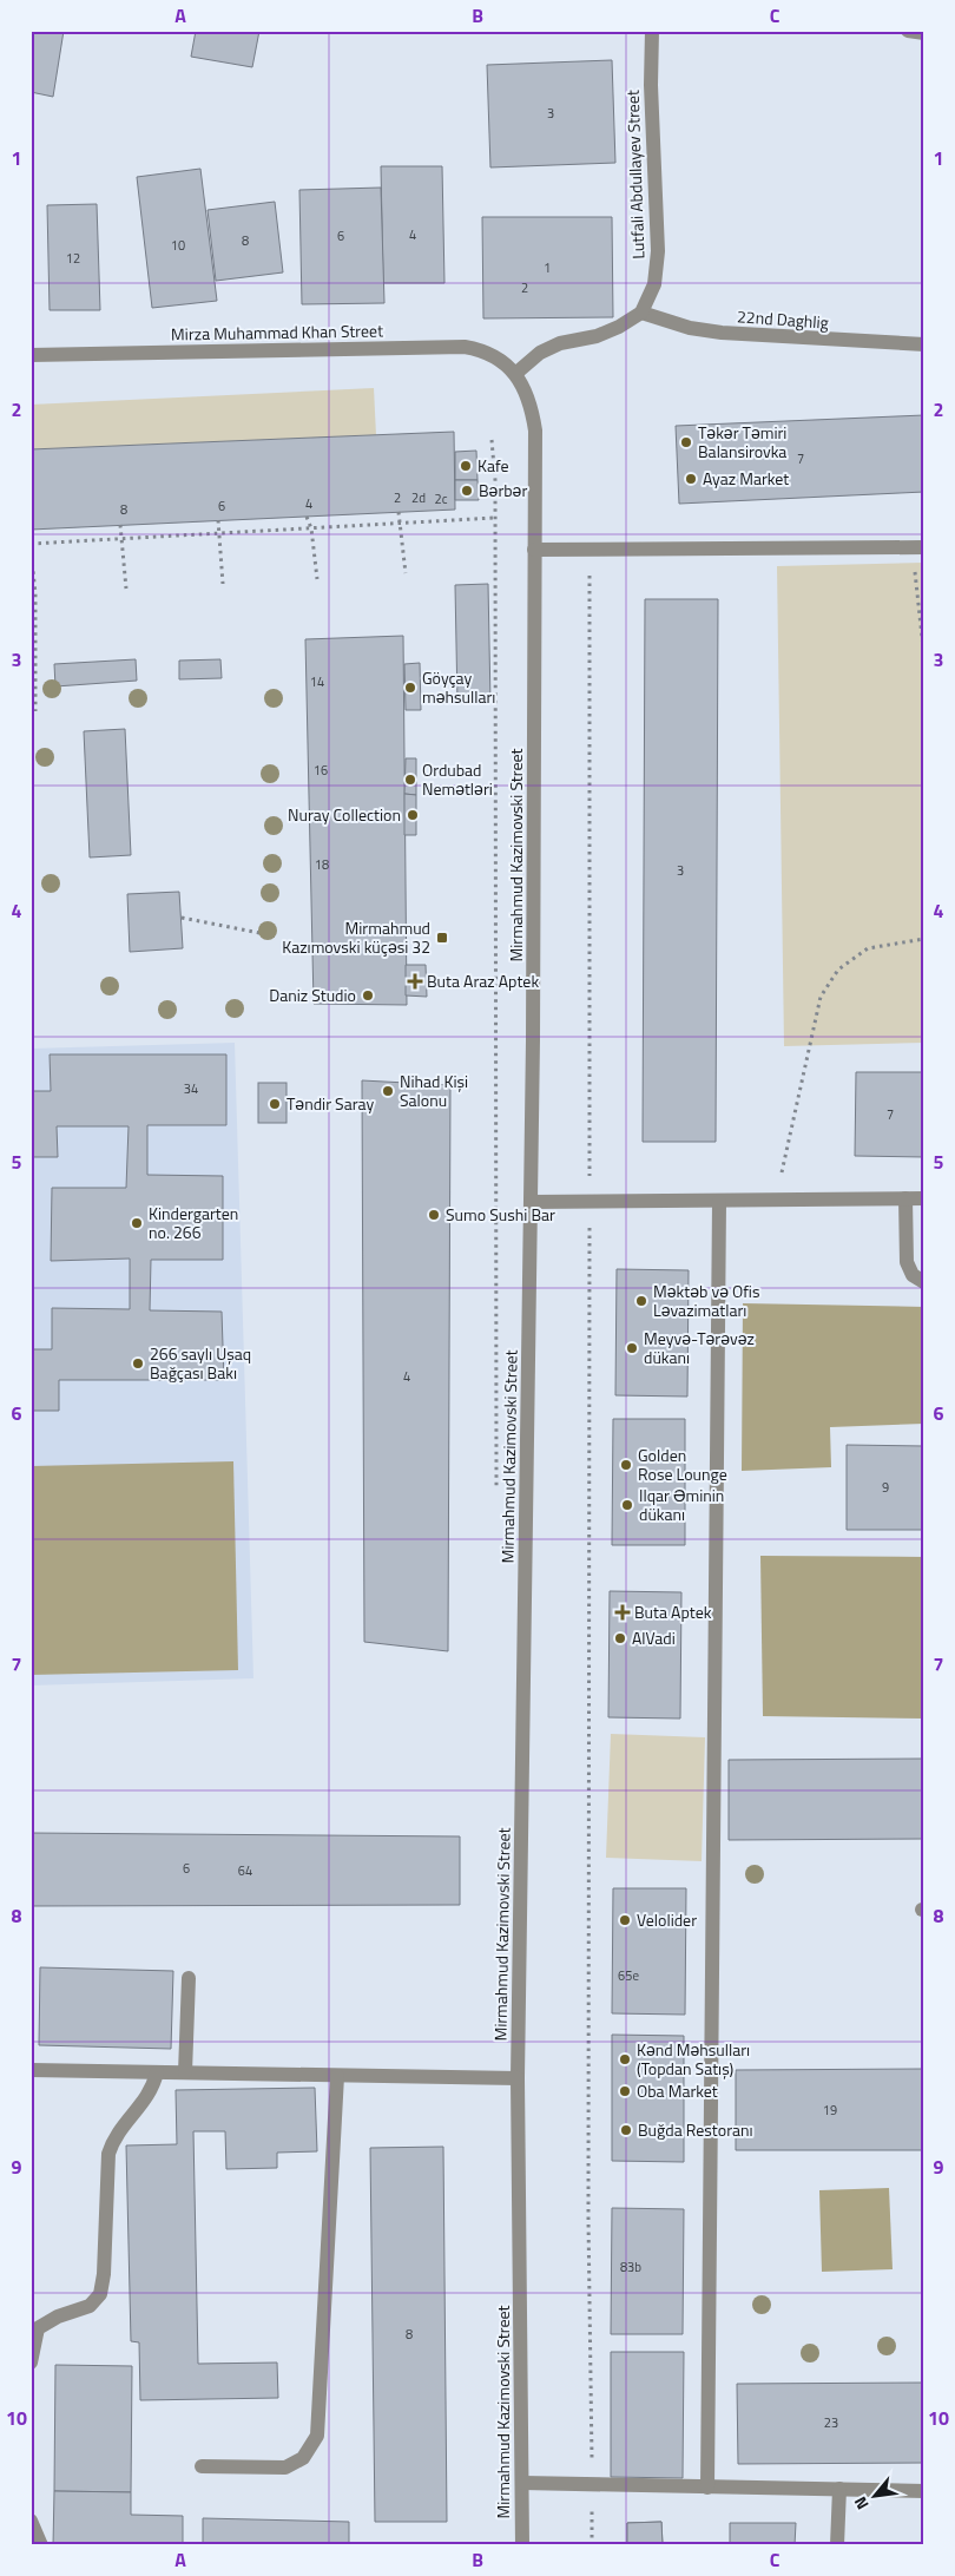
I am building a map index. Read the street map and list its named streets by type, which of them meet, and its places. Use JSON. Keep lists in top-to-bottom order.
{
  "streets": {
    "street": [
      "Lutfali Abdullayev Street",
      "22nd Daghlig",
      "Mirza Muhammad Khan Street",
      "Mirmahmud Kazimovski Street"
    ]
  },
  "crossings": [
    ["Lutfali Abdullayev Street", "22nd Daghlig"],
    ["Mirza Muhammad Khan Street", "Mirmahmud Kazimovski Street"]
  ],
  "places": {
    "other": [
      "Təkər Təmiri Balansirovka",
      "Kafe",
      "Ayaz Market",
      "Bərbər",
      "Göyçay məhsulları",
      "Ordubad Nemətləri",
      "Nuray Collection",
      "Daniz Studio",
      "Nihad Kişi Salonu",
      "Təndir Saray",
      "Sumo Sushi Bar",
      "Kindergarten no. 266",
      "Məktəb və Ofis Ləvazimatları",
      "Meyvə-Tərəvəz dükanı",
      "266 saylı Uşaq Bağçası Bakı",
      "Golden Rose Lounge",
      "Ilqar Əminin dükanı",
      "AlVadi",
      "Velolider",
      "Kənd Məhsulları (Topdan Satış)",
      "Oba Market",
      "Buğda Restoranı"
    ],
    "transit": ["Mirmahmud Kazımovski küçəsi 32"],
    "health": ["Buta Araz Aptek", "Buta Aptek"]
  },
  "house_numbers": [
    "3",
    "4",
    "6",
    "8",
    "10",
    "12",
    "1",
    "2",
    "7",
    "2",
    "2d",
    "2c",
    "4",
    "6",
    "8",
    "14",
    "16",
    "18",
    "3",
    "34",
    "7",
    "4",
    "9",
    "6",
    "64",
    "65e",
    "19",
    "83b",
    "8",
    "23"
  ],
  "north": "bottom left",
  "grid": {
    "columns": ["A", "B", "C"],
    "rows": [
      "1",
      "2",
      "3",
      "4",
      "5",
      "6",
      "7",
      "8",
      "9",
      "10"
    ]
  }
}
